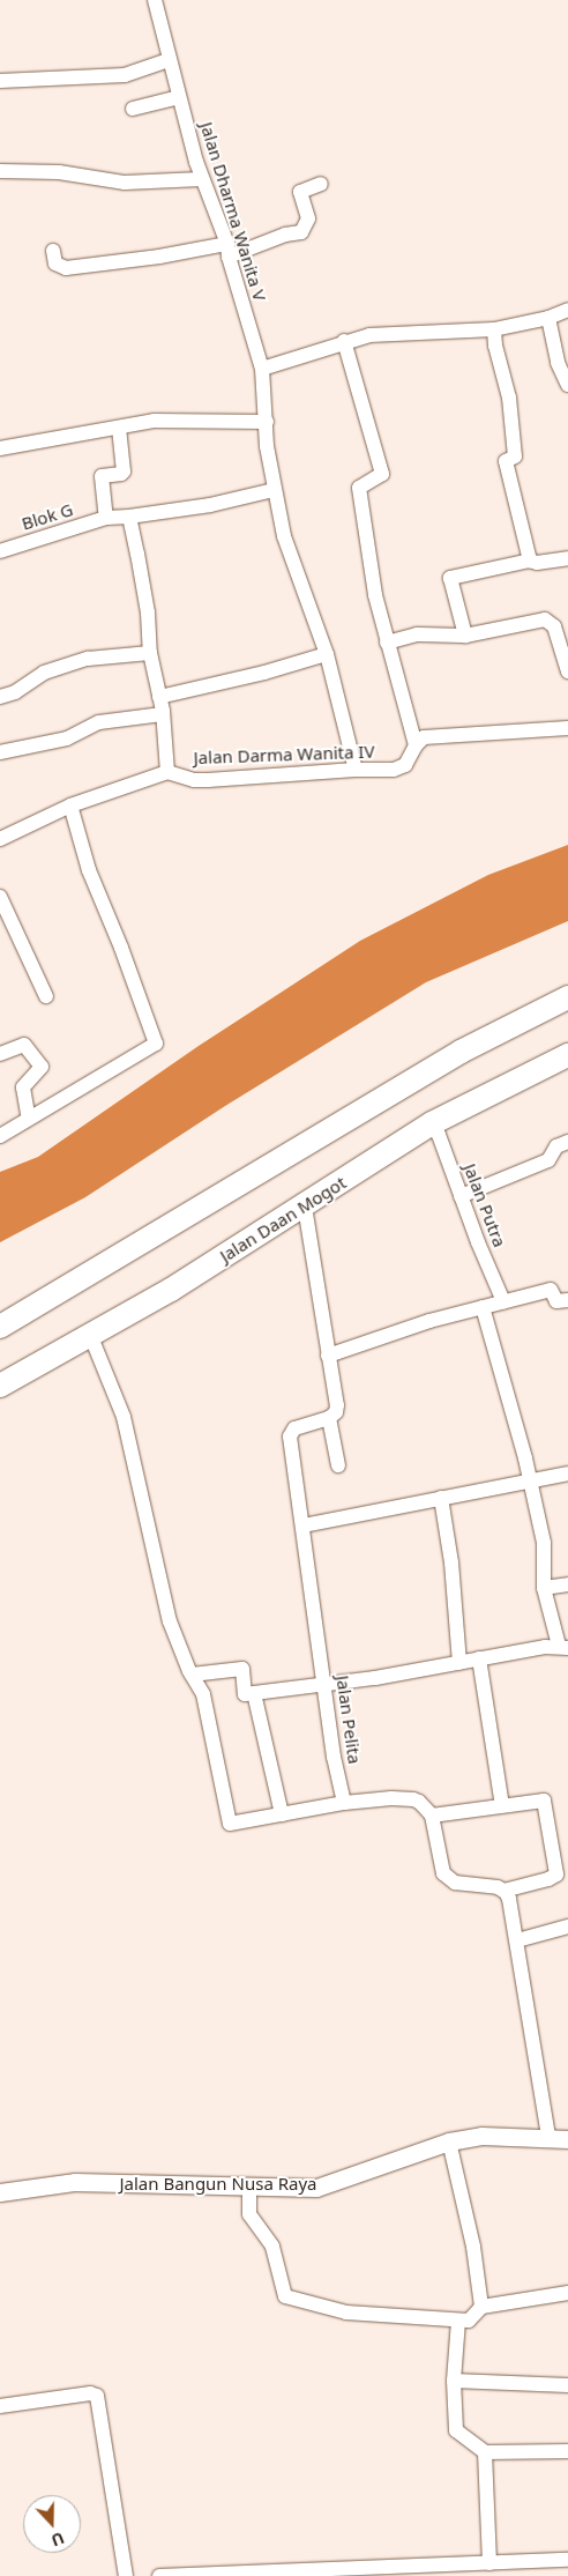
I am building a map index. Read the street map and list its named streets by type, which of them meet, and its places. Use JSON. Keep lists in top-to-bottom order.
{
  "streets": {
    "highway": ["Jalan Daan Mogot"],
    "street": [
      "Jalan Dharma Wanita V",
      "Blok G",
      "Jalan Darma Wanita IV",
      "Jalan Putra",
      "Jalan Pelita",
      "Jalan Bangun Nusa Raya"
    ]
  },
  "crossings": [
    ["Jalan Dharma Wanita V", "Blok G"],
    ["Jalan Dharma Wanita V", "Jalan Darma Wanita IV"],
    ["Jalan Putra", "Jalan Daan Mogot"]
  ],
  "north": "bottom"
}
